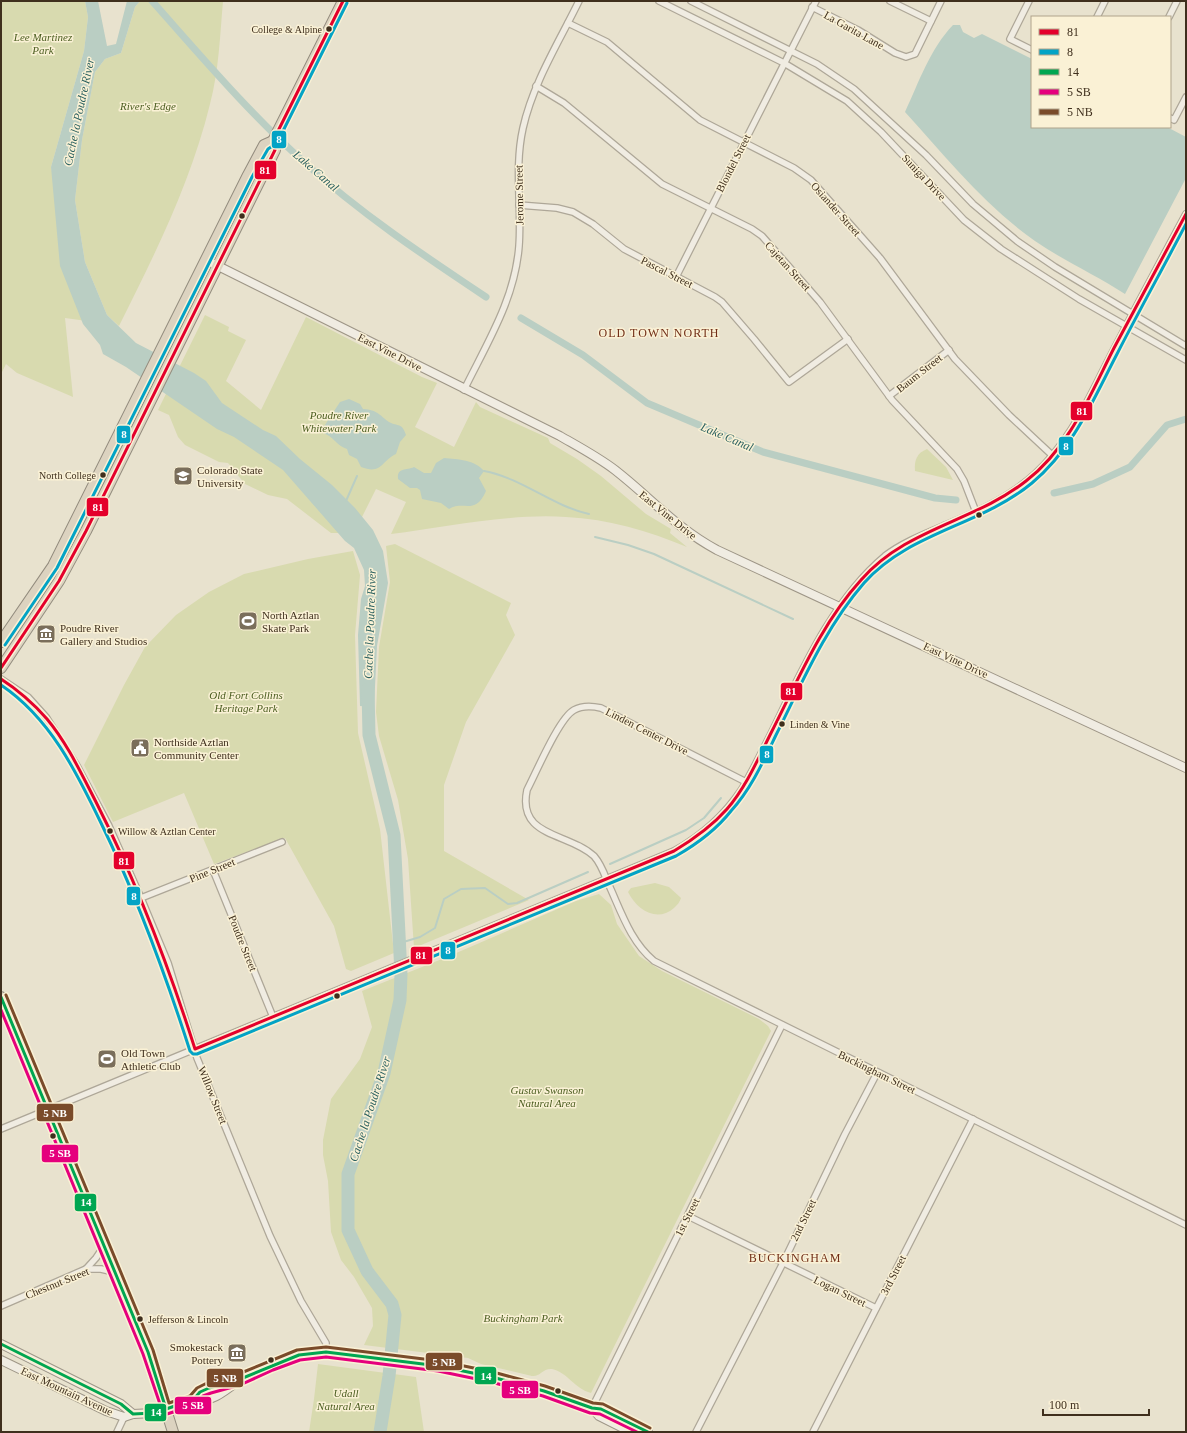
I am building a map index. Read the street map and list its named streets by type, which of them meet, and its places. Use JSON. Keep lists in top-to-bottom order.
{
  "streets": {
    "main road": ["East Vine Drive", "East Mountain Avenue"],
    "street": [
      "La Garita Lane",
      "Blondel Street",
      "Suniga Drive",
      "Jerome Street",
      "Osiander Street",
      "Cajetan Street",
      "Pascal Street",
      "Baum Street",
      "Linden Center Drive",
      "Pine Street",
      "Poudre Street",
      "Buckingham Street",
      "Willow Street",
      "1st Street",
      "2nd Street",
      "3rd Street",
      "Chestnut Street",
      "Logan Street"
    ]
  },
  "crossings": [
    ["La Garita Lane", "Blondel Street"],
    ["Blondel Street", "Suniga Drive"],
    ["Blondel Street", "Osiander Street"],
    ["Blondel Street", "Cajetan Street"],
    ["Blondel Street", "Pascal Street"],
    ["Jerome Street", "Osiander Street"],
    ["Jerome Street", "Cajetan Street"],
    ["Jerome Street", "Pascal Street"],
    ["Jerome Street", "East Vine Drive"],
    ["Osiander Street", "Baum Street"],
    ["Cajetan Street", "Pascal Street"],
    ["Cajetan Street", "Baum Street"],
    ["Linden Center Drive", "Buckingham Street"],
    ["Pine Street", "Poudre Street"],
    ["Pine Street", "Willow Street"],
    ["Buckingham Street", "1st Street"],
    ["Buckingham Street", "2nd Street"],
    ["Buckingham Street", "3rd Street"],
    ["Willow Street", "East Mountain Avenue"],
    ["1st Street", "Logan Street"],
    ["1st Street", "East Mountain Avenue"],
    ["2nd Street", "Logan Street"],
    ["3rd Street", "Logan Street"]
  ],
  "districts": ["OLD TOWN NORTH", "BUCKINGHAM"],
  "water": ["Cache la Poudre River", "Lake Canal"],
  "parks": [
    "Lee Martinez Park",
    "River's Edge",
    "Poudre River Whitewater Park",
    "Old Fort Collins Heritage Park",
    "Gustav Swanson Natural Area",
    "Buckingham Park",
    "Udall Natural Area"
  ],
  "places": {
    "other": [
      "College & Alpine",
      "North College",
      "Linden & Vine",
      "Willow & Aztlan Center",
      "Jefferson & Lincoln"
    ],
    "school or university": ["Colorado State University"],
    "sports": ["North Aztlan Skate Park", "Old Town Athletic Club"],
    "museum": ["Poudre River Gallery and Studios", "Smokestack Pottery"],
    "public building": ["Northside Aztlan Community Center"]
  },
  "lines": ["transit line 81", "transit line 8", "transit line 14"],
  "legend": [
    "81",
    "8",
    "14",
    "5 SB",
    "5 NB"
  ],
  "scale_bar": "100 m"
}
